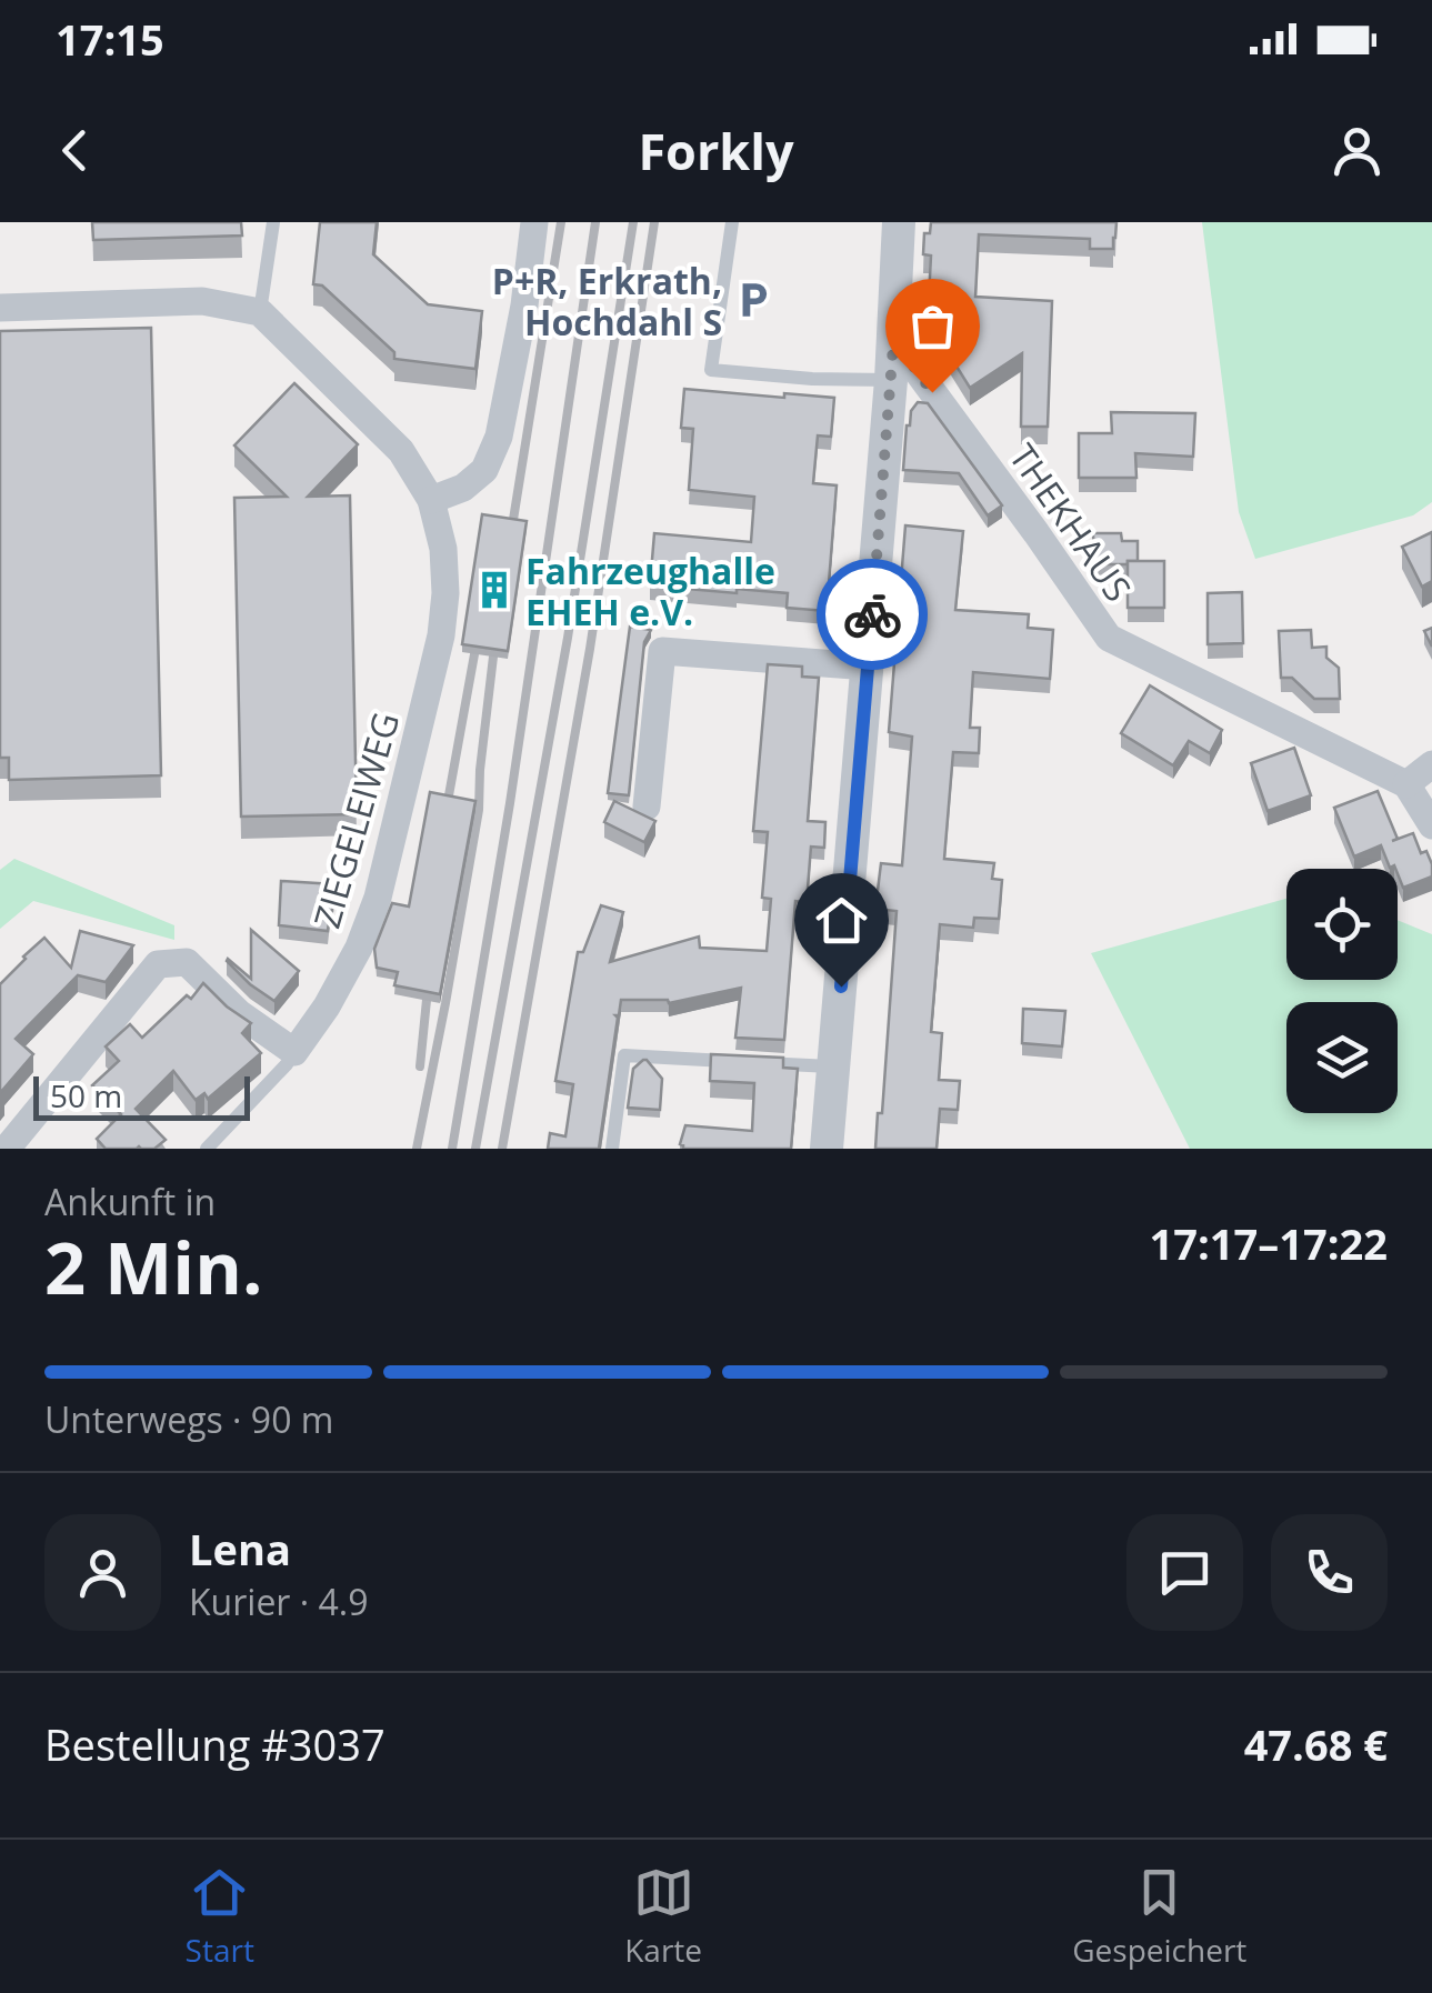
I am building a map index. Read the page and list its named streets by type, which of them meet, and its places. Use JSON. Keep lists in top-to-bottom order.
{
  "streets": {
    "street": ["THEKHAUS", "ZIEGELEIWEG"]
  },
  "places": {
    "parking": ["P+R, Erkrath, Hochdahl S"],
    "building": ["Fahrzeughalle EHEH e.V."]
  },
  "scale_bar": "50 m",
  "page": {
    "status": "17:15",
    "header": "Forkly",
    "scale": "50 m",
    "heading": ["2 Min.", "Ankunft in", "17:17–17:22"],
    "panel": [
      "Lena",
      "Kurier · 4.9",
      "Bestellung #3037",
      "47.68 €"
    ],
    "bar": "Unterwegs · 90 m",
    "tabs": ["Start", "Karte", "Gespeichert"]
  }
}
